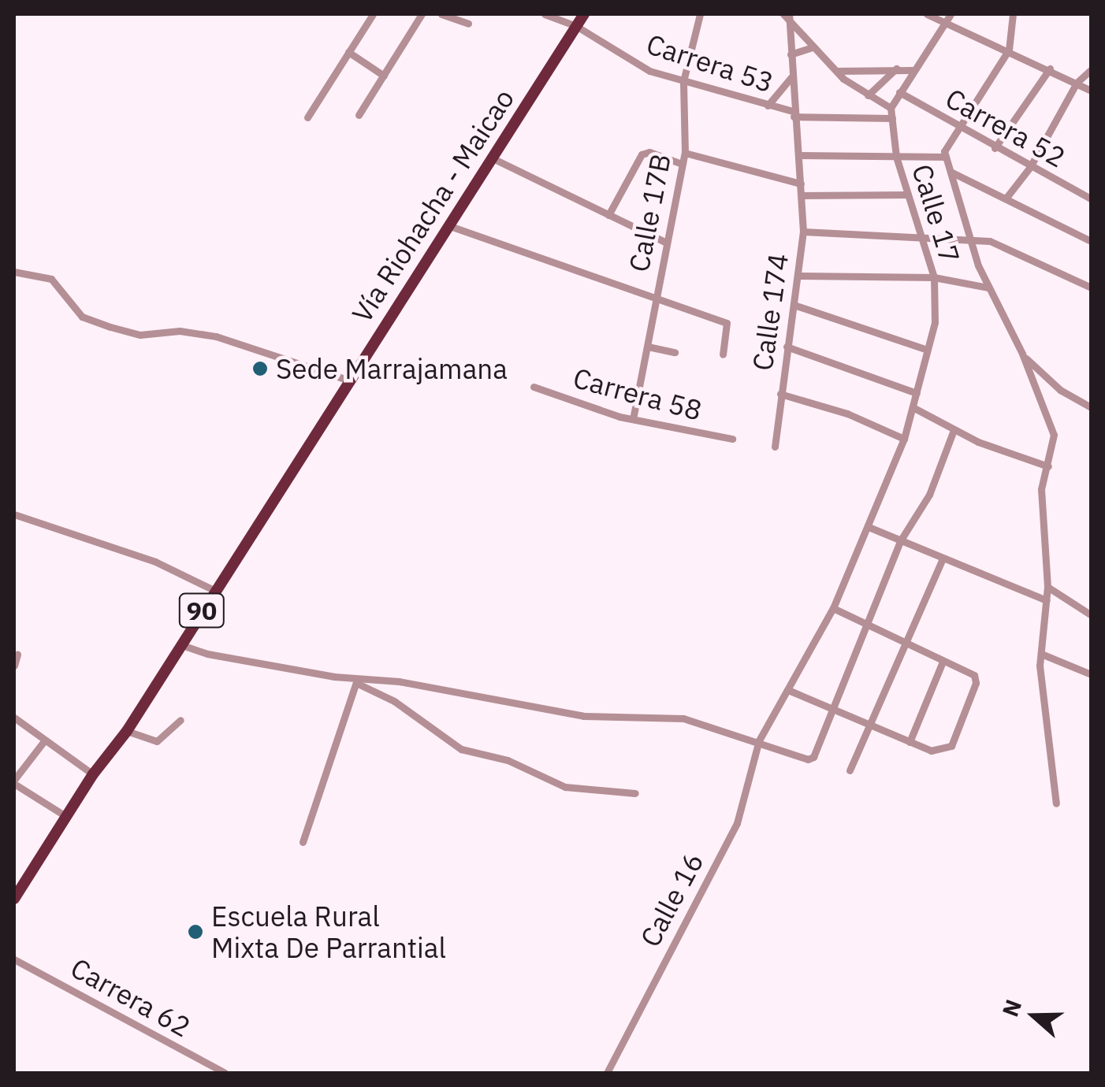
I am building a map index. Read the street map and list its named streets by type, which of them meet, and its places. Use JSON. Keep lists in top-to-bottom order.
{
  "streets": {
    "highway": ["Vía Riohacha - Maicao", "90"],
    "street": [
      "Carrera 53",
      "Carrera 52",
      "Calle 17B",
      "Calle 17",
      "Calle 174",
      "Carrera 58",
      "Calle 16",
      "Carrera 62"
    ]
  },
  "crossings": [
    ["Carrera 53", "Vía Riohacha - Maicao"],
    ["Carrera 53", "Calle 17B"],
    ["Carrera 53", "Calle 17"],
    ["Carrera 53", "Calle 174"],
    ["Calle 17B", "Carrera 58"],
    ["Calle 17", "Calle 16"]
  ],
  "places": ["Sede Marrajamana", "Escuela Rural Mixta De Parrantial"],
  "north": "left"
}
